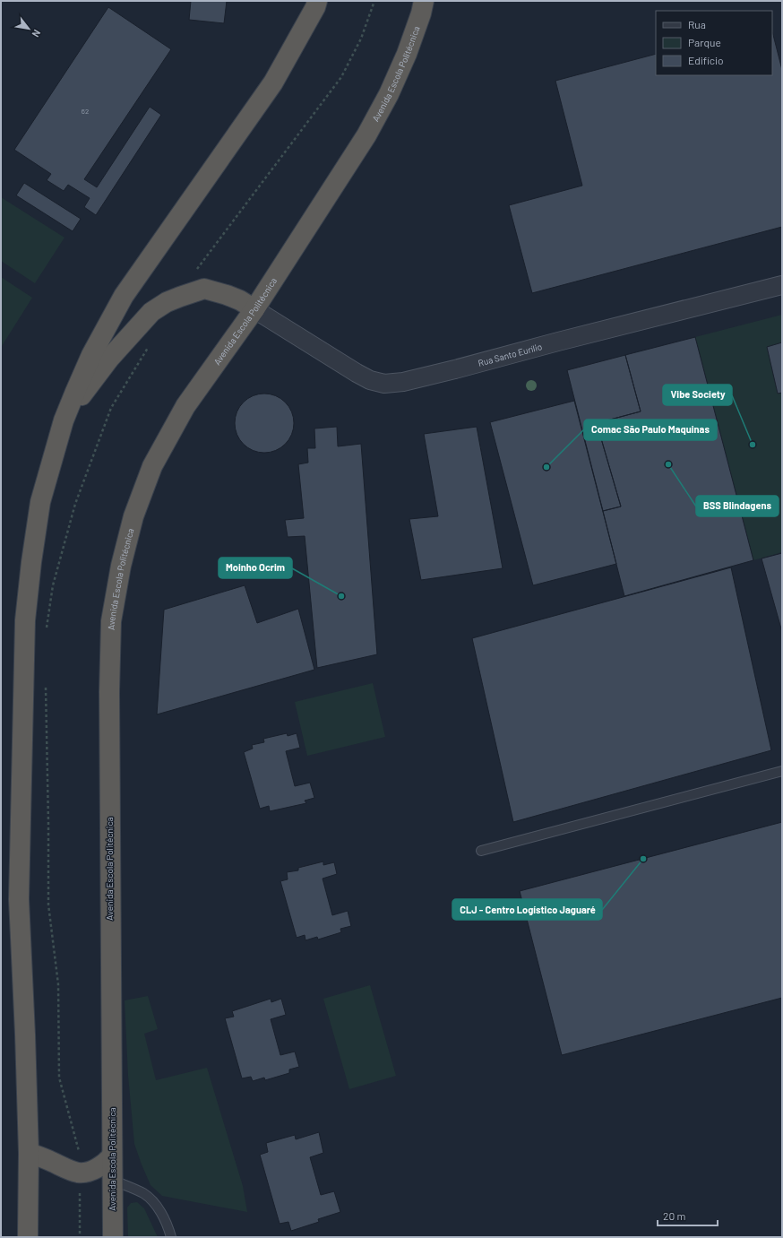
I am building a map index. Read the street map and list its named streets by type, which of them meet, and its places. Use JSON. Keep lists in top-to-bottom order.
{
  "streets": {
    "highway": ["Avenida Escola Politécnica"],
    "street": ["Rua Santo Eurílio"]
  },
  "crossings": [
    ["Avenida Escola Politécnica", "Rua Santo Eurílio"]
  ],
  "places": [
    "Vibe Society",
    "BSS Blindagens",
    "Comac São Paulo Maquinas",
    "Moinho Ocrim",
    "CLJ - Centro Logístico Jaguaré"
  ],
  "house_numbers": ["62"],
  "legend": ["Rua", "Parque", "Edifício"],
  "scale_bar": "20 m",
  "north": "bottom right"
}
